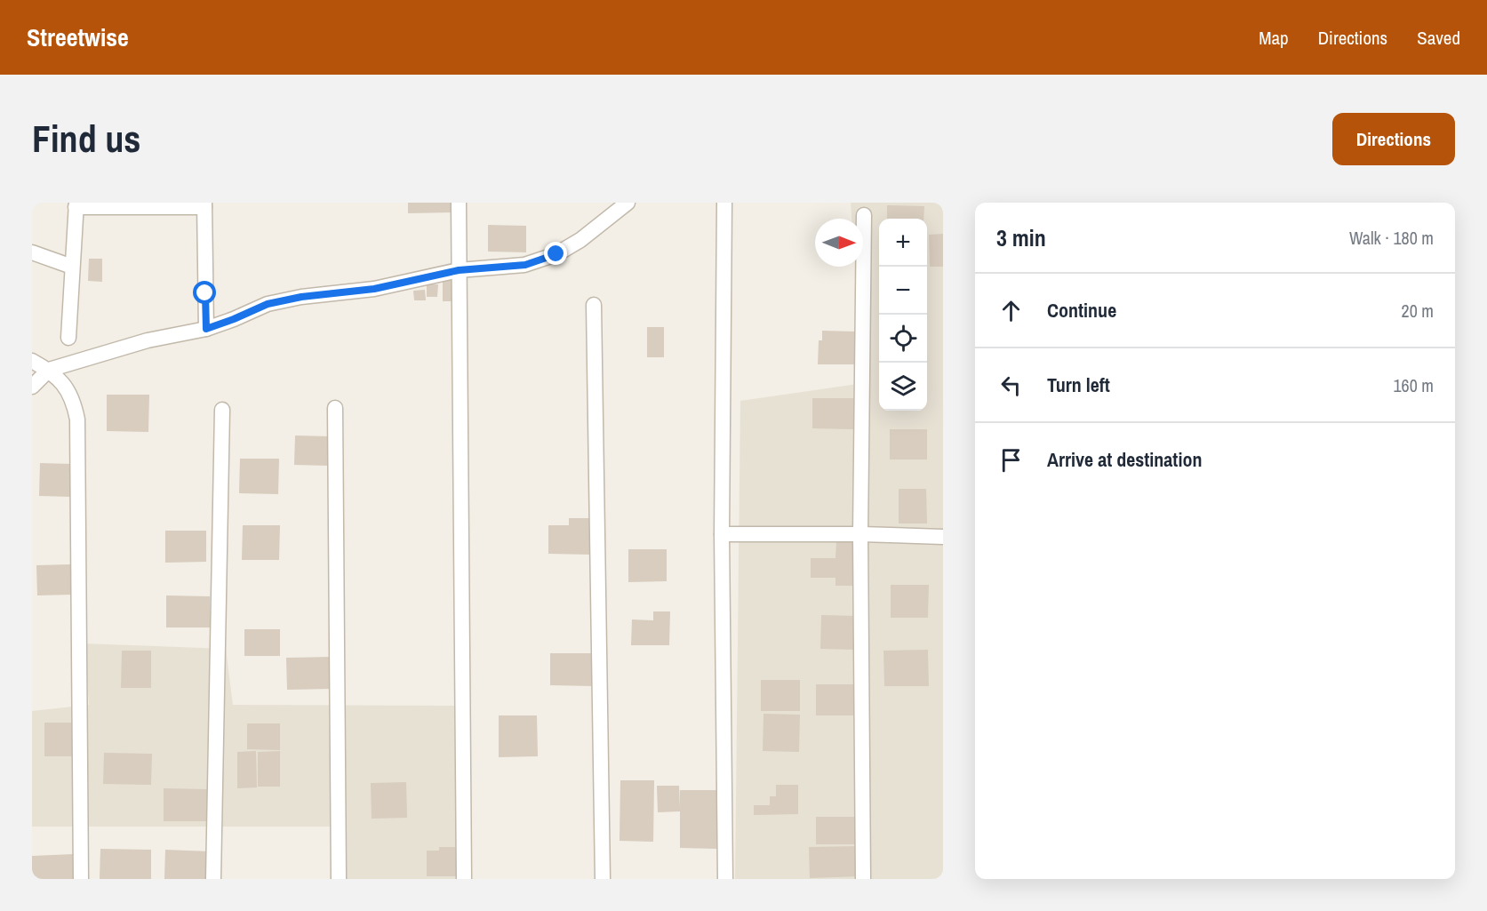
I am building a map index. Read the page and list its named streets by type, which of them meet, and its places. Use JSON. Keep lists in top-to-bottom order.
{
  "north": "right",
  "page": {
    "header": "Streetwise",
    "nav": ["Map", "Directions", "Saved"],
    "buttons": "Directions",
    "title": "Find us",
    "heading": ["3 min", "Walk · 180 m"],
    "map_buttons": ["+", "−"],
    "list": [
      ["Continue", "20 m"],
      ["Turn left", "160 m"],
      "Arrive at destination"
    ]
  }
}
